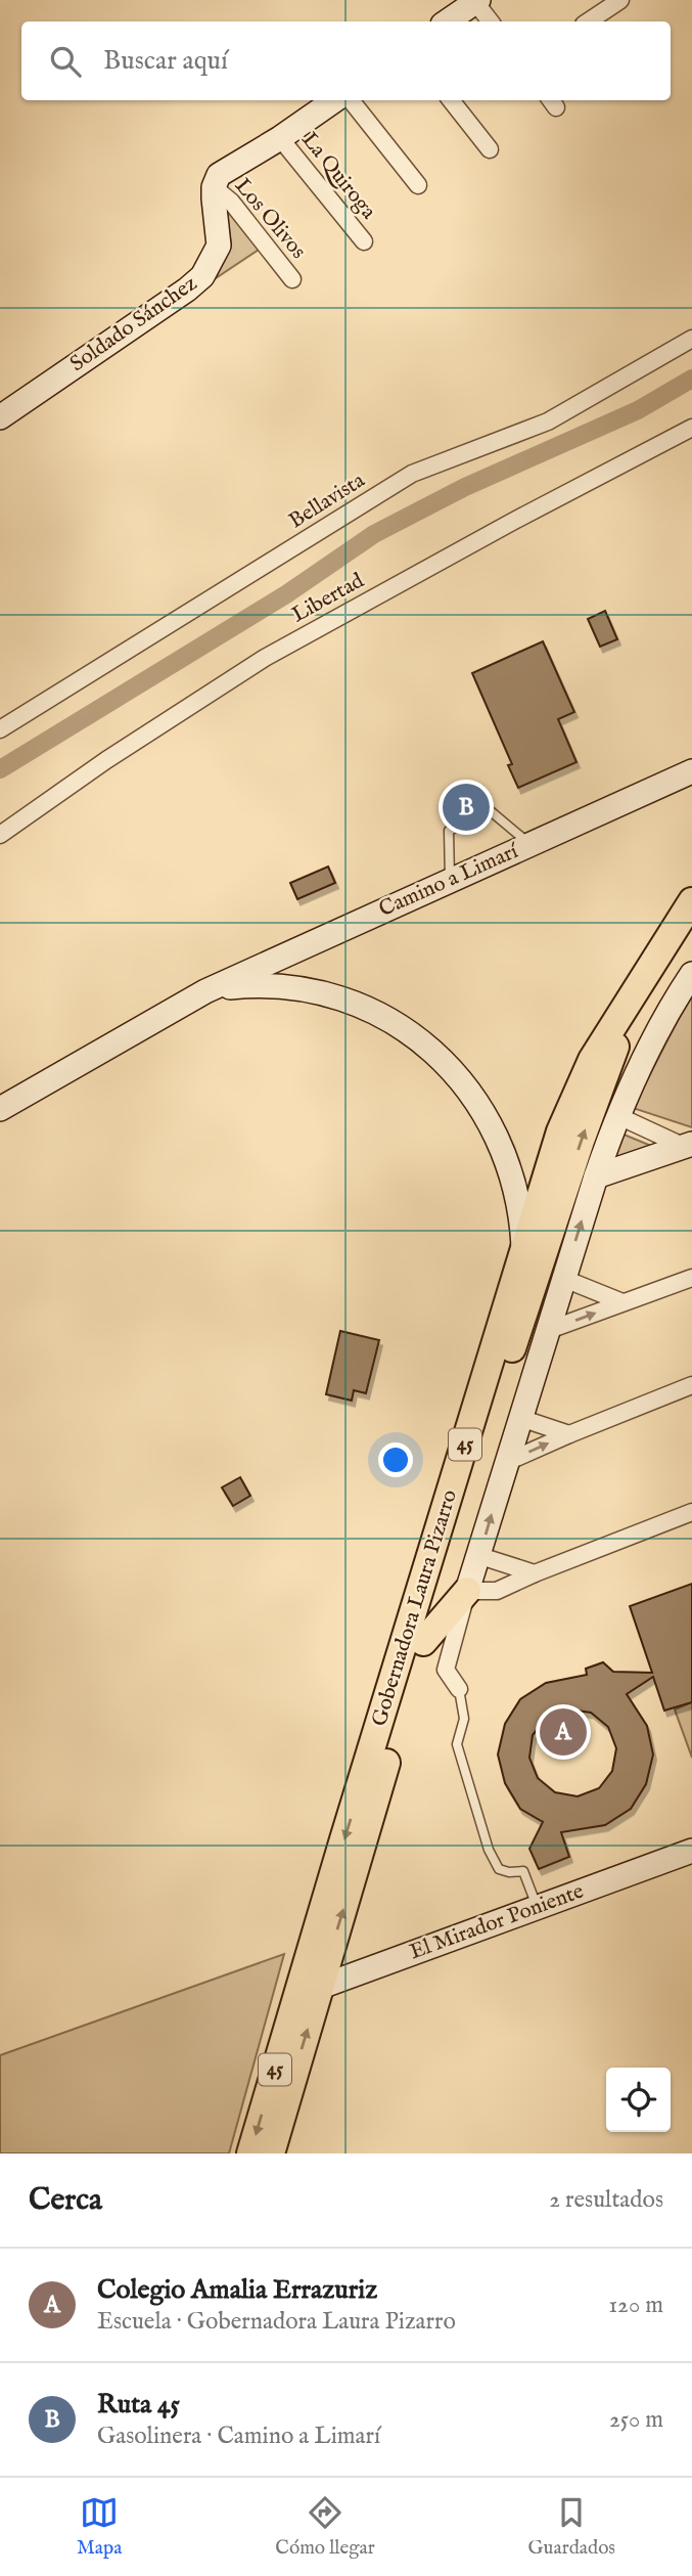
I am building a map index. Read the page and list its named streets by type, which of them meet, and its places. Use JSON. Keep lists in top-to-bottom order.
{
  "streets": {
    "main road": ["45", "Gobernadora Laura Pizarro"],
    "street": [
      "La Quiroga",
      "Los Olivos",
      "Soldado Sánchez",
      "Bellavista",
      "Libertad",
      "Camino a Limarí",
      "El Mirador Poniente"
    ]
  },
  "crossings": [
    ["Los Olivos", "Soldado Sánchez"],
    ["Camino a Limarí", "Gobernadora Laura Pizarro"],
    ["Gobernadora Laura Pizarro", "El Mirador Poniente"]
  ],
  "page": {
    "search": "Buscar aquí",
    "pins": ["B", "A"],
    "heading": ["Cerca", "2 resultados"],
    "list": [
      {
        "mark": "A",
        "name": "Colegio Amalia Errazuriz",
        "note": "Escuela · Gobernadora Laura Pizarro",
        "value": "120 m"
      },
      {
        "mark": "B",
        "name": "Ruta 45",
        "note": "Gasolinera · Camino a Limarí",
        "value": "250 m"
      }
    ],
    "nav": ["Mapa", "Cómo llegar", "Guardados"]
  }
}
